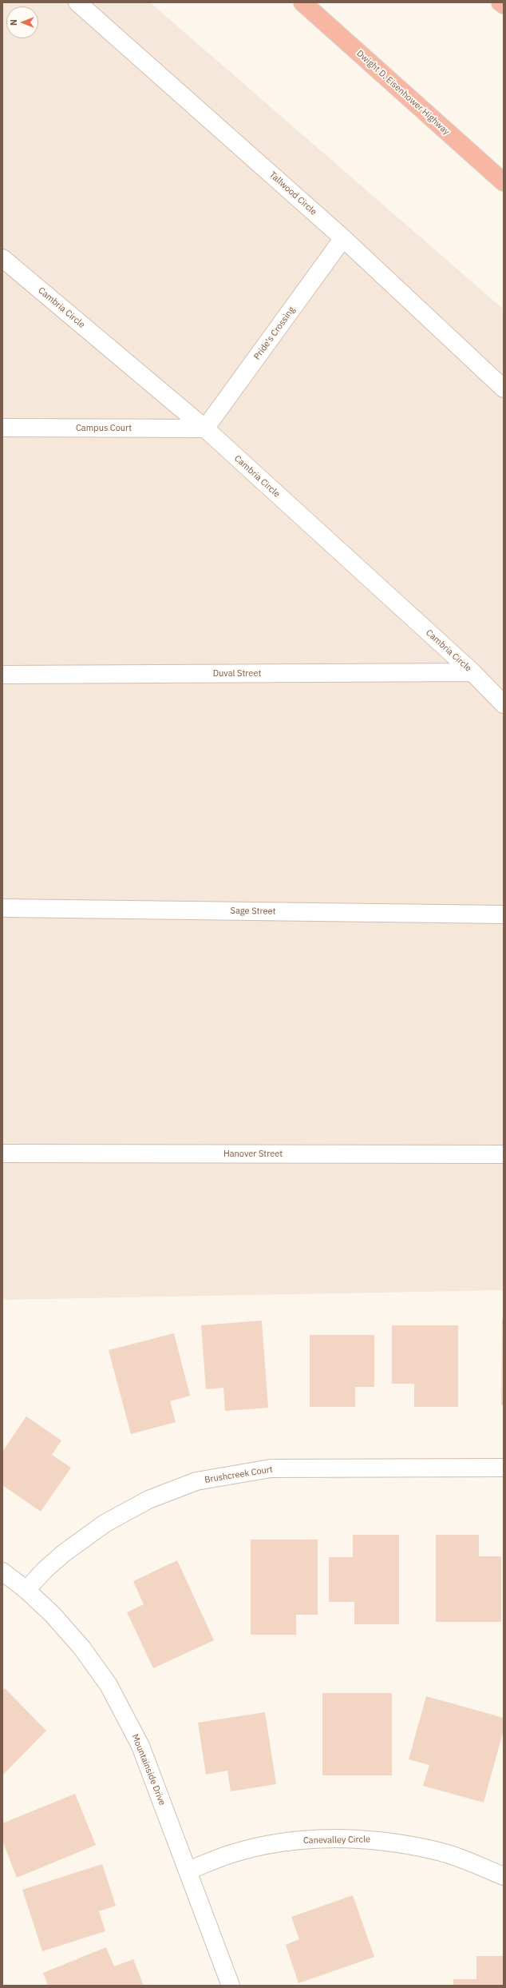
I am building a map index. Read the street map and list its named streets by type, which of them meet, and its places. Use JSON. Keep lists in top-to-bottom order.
{
  "streets": {
    "highway": ["Dwight D. Eisenhower Highway"],
    "street": [
      "Tallwood Circle",
      "Cambria Circle",
      "Pride's Crossing",
      "Campus Court",
      "Duval Street",
      "Sage Street",
      "Hanover Street",
      "Brushcreek Court",
      "Mountainside Drive",
      "Canevalley Circle"
    ]
  },
  "crossings": [
    ["Tallwood Circle", "Pride's Crossing"],
    ["Cambria Circle", "Pride's Crossing"],
    ["Cambria Circle", "Campus Court"],
    ["Cambria Circle", "Duval Street"],
    ["Pride's Crossing", "Campus Court"],
    ["Brushcreek Court", "Mountainside Drive"],
    ["Mountainside Drive", "Canevalley Circle"]
  ],
  "north": "left"
}
